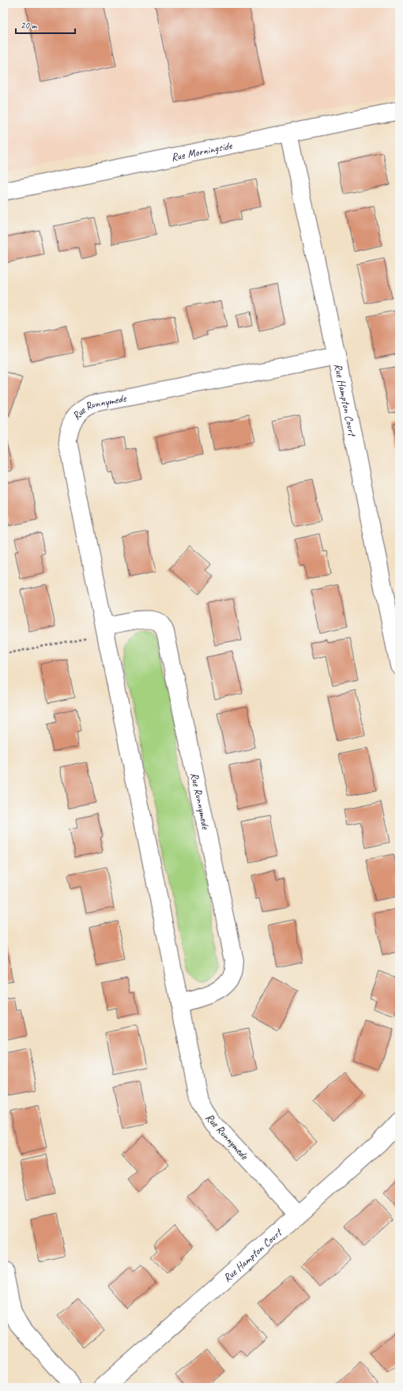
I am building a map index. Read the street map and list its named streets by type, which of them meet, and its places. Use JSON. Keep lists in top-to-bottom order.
{
  "streets": {
    "street": ["Rue Morningside", "Rue Hampton Court", "Rue Runnymede"]
  },
  "crossings": [
    ["Rue Morningside", "Rue Hampton Court"],
    ["Rue Hampton Court", "Rue Runnymede"]
  ],
  "scale_bar": "20 m"
}
